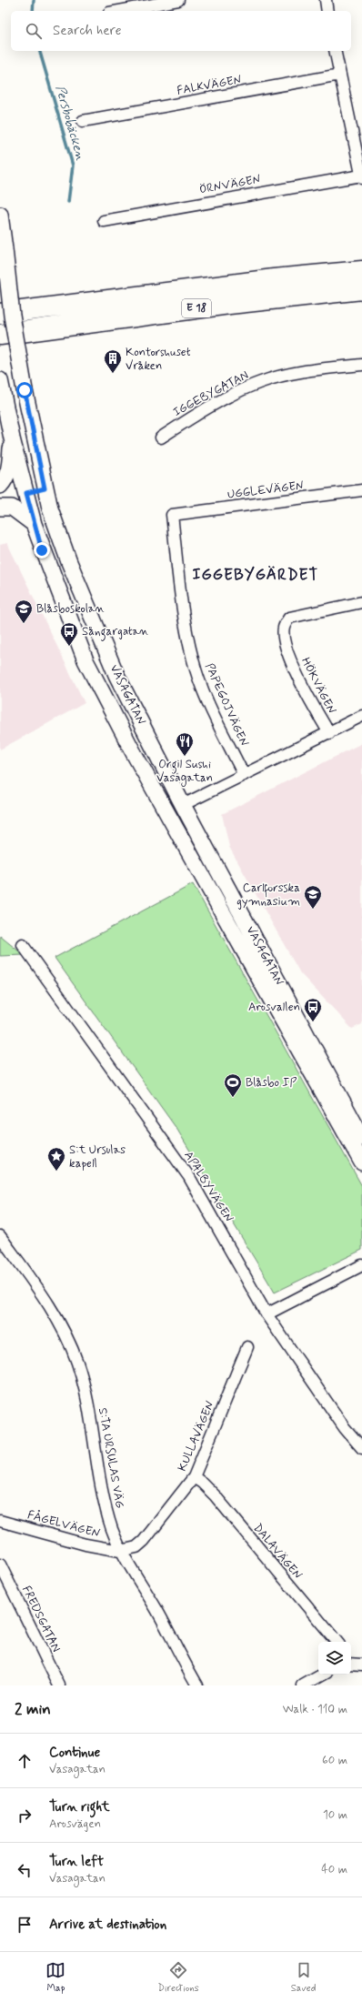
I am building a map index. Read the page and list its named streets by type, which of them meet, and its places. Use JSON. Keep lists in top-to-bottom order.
{
  "streets": {
    "highway": ["E 18"],
    "street": [
      "FALKVÄGEN",
      "ÖRNVÄGEN",
      "IGGEBYGATAN",
      "UGGLEVÄGEN",
      "HÖKVÄGEN",
      "VASAGATAN",
      "PAPEGOJVÄGEN",
      "APALBYVÄGEN",
      "KULLAVÄGEN",
      "S:TA URSULAS VÄG",
      "FÅGELVÄGEN",
      "DALAVÄGEN",
      "FREDSGATAN"
    ]
  },
  "crossings": [
    ["UGGLEVÄGEN", "PAPEGOJVÄGEN"],
    ["KULLAVÄGEN", "S:TA URSULAS VÄG"],
    ["KULLAVÄGEN", "FÅGELVÄGEN"],
    ["KULLAVÄGEN", "DALAVÄGEN"],
    ["S:TA URSULAS VÄG", "FÅGELVÄGEN"]
  ],
  "districts": ["IGGEBYGÄRDET"],
  "water": ["Persbobäcken"],
  "places": {
    "building": ["Kontorshuset Vråken"],
    "school or university": ["Blåsboskolan", "Carlforsska gymnasium"],
    "bus stop": ["Sångargatan", "Arosvallen"],
    "restaurant": ["Orgil Sushi Vasagatan"],
    "sports": ["Blåsbo IP"],
    "place": ["S:t Ursulas kapell"]
  },
  "page": {
    "search": "Search here",
    "heading": ["2 min", "Walk · 110 m"],
    "list": [
      ["Continue", "Vasagatan", "60 m"],
      ["Turn right", "Arosvägen", "10 m"],
      ["Turn left", "Vasagatan", "40 m"],
      "Arrive at destination"
    ],
    "nav": ["Map", "Directions", "Saved"]
  }
}
